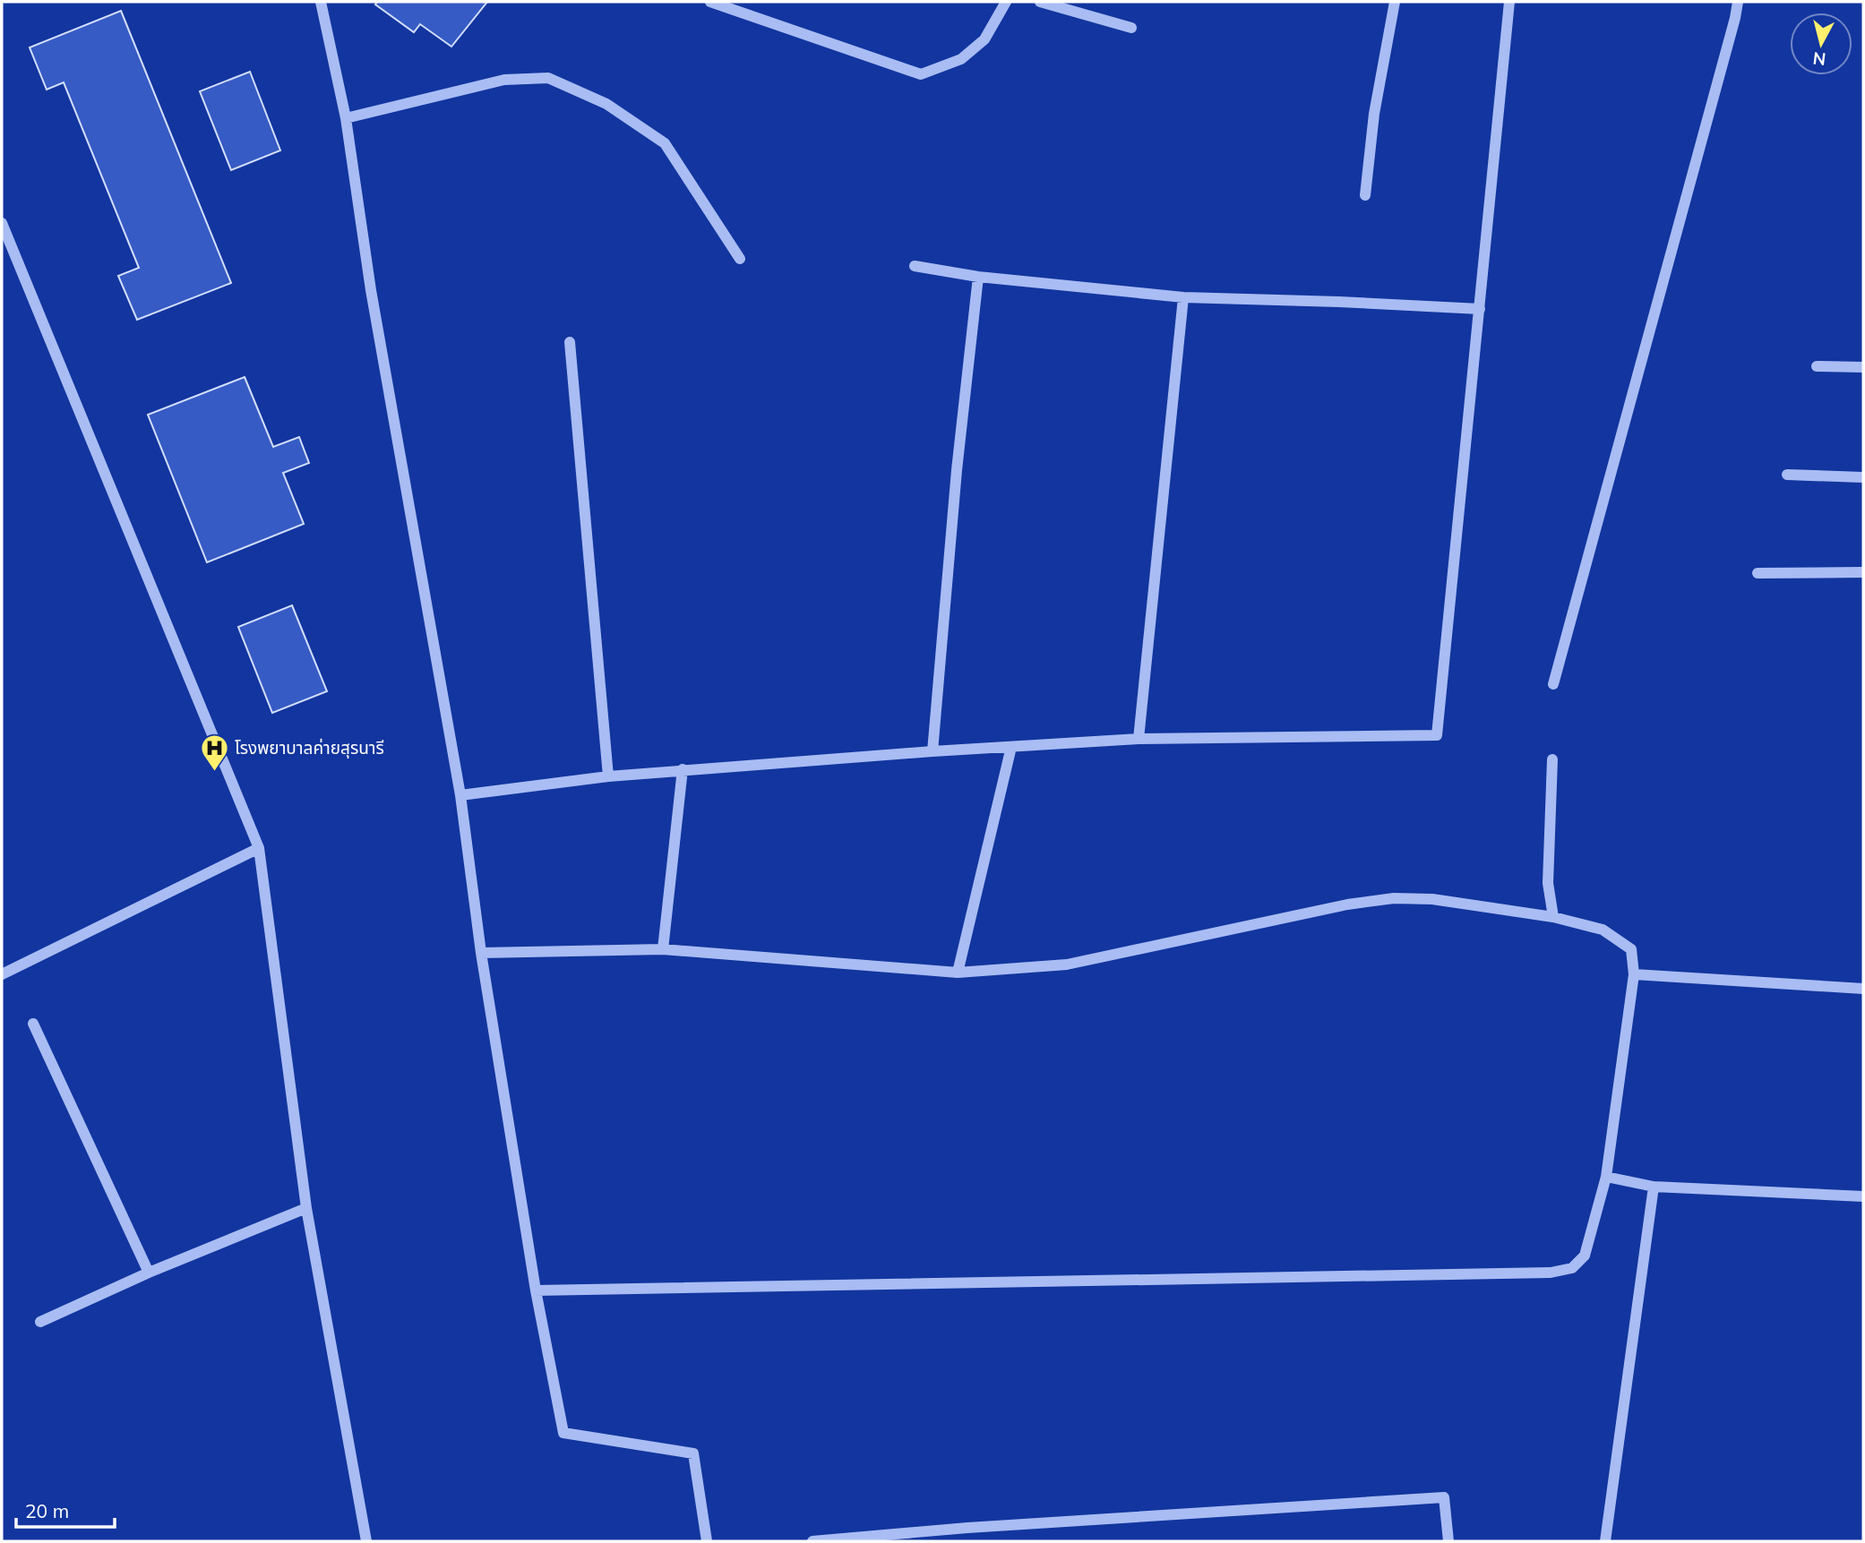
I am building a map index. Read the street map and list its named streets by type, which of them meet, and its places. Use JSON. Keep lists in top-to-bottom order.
{
  "places": {
    "hospital": ["โรงพยาบาลค่ายสุรนารี"]
  },
  "scale_bar": "20 m",
  "north": "bottom"
}
